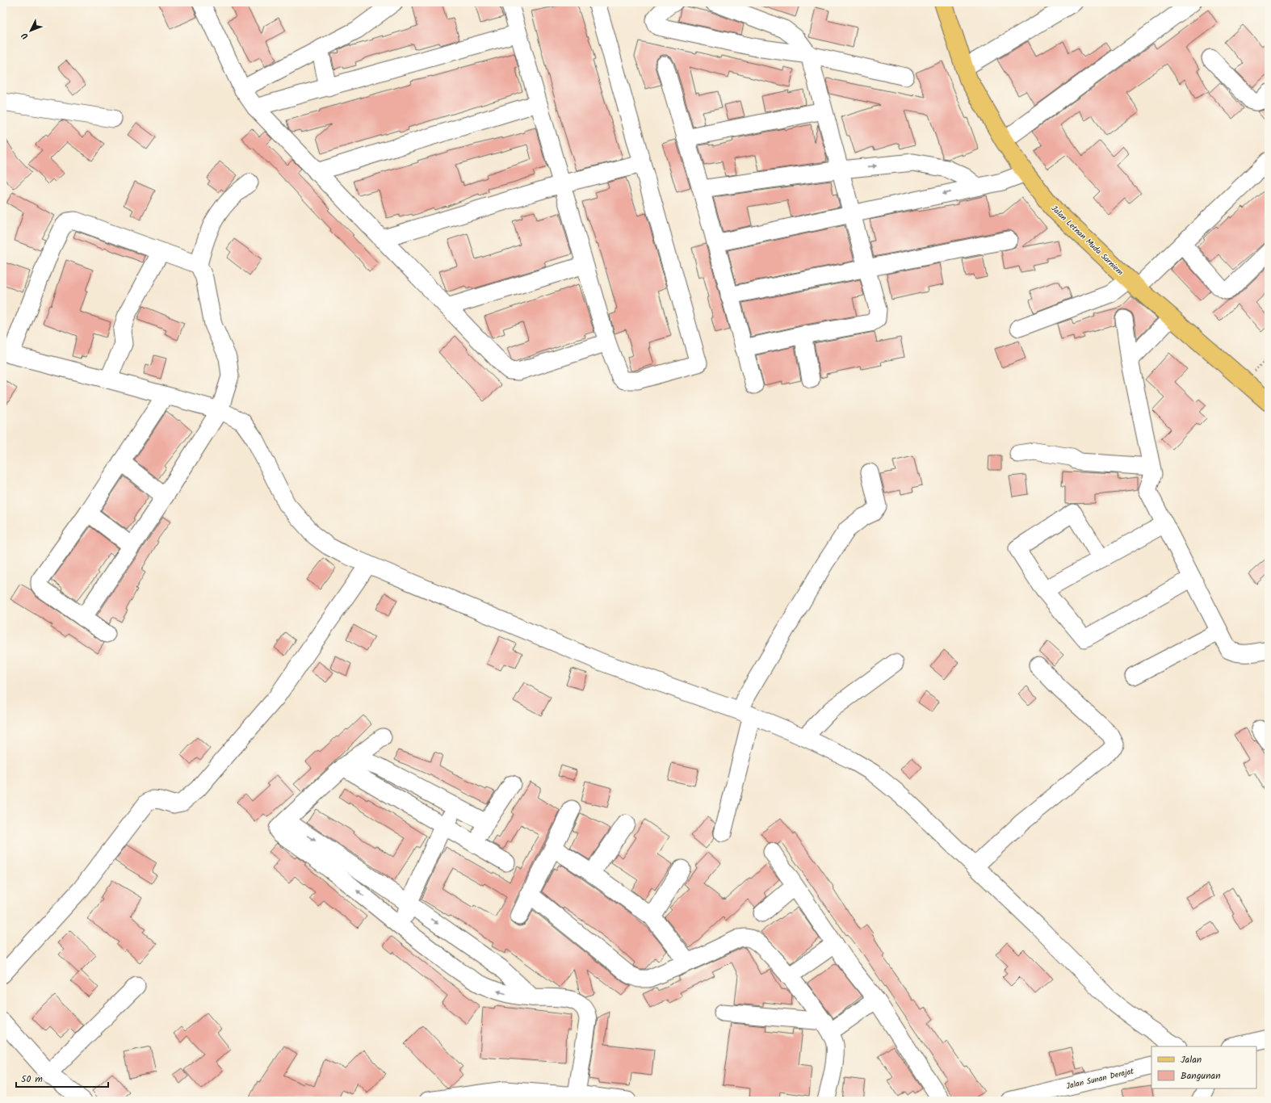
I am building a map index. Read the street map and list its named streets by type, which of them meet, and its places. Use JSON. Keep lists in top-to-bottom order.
{
  "streets": {
    "main road": ["Jalan Letnan Muda Sarniem"],
    "street": ["Jalan Sunan Derajat"]
  },
  "legend": ["Jalan", "Bangunan"],
  "scale_bar": "50 m",
  "north": "bottom left"
}
